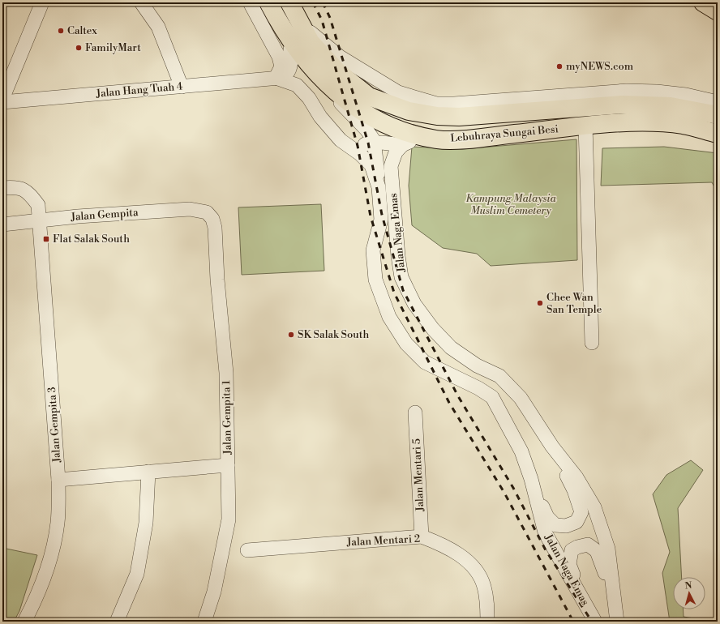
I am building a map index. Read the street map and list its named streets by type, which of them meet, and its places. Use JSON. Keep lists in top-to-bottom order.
{
  "streets": {
    "highway": ["Lebuhraya Sungai Besi"],
    "street": [
      "Jalan Hang Tuah 4",
      "Jalan Gempita",
      "Jalan Naga Emas",
      "Jalan Gempita 1",
      "Jalan Gempita 3",
      "Jalan Mentari 5",
      "Jalan Mentari 2"
    ]
  },
  "crossings": [
    ["Jalan Hang Tuah 4", "Jalan Naga Emas"],
    ["Jalan Gempita", "Jalan Gempita 1"],
    ["Jalan Gempita", "Jalan Gempita 3"],
    ["Jalan Mentari 5", "Jalan Mentari 2"]
  ],
  "parks": ["Kampung Malaysia Muslim Cemetery"],
  "places": {
    "other": [
      "Caltex",
      "FamilyMart",
      "myNEWS.com",
      "Chee Wan San Temple",
      "SK Salak South"
    ],
    "transit": ["Flat Salak South"]
  },
  "north": "top"
}
